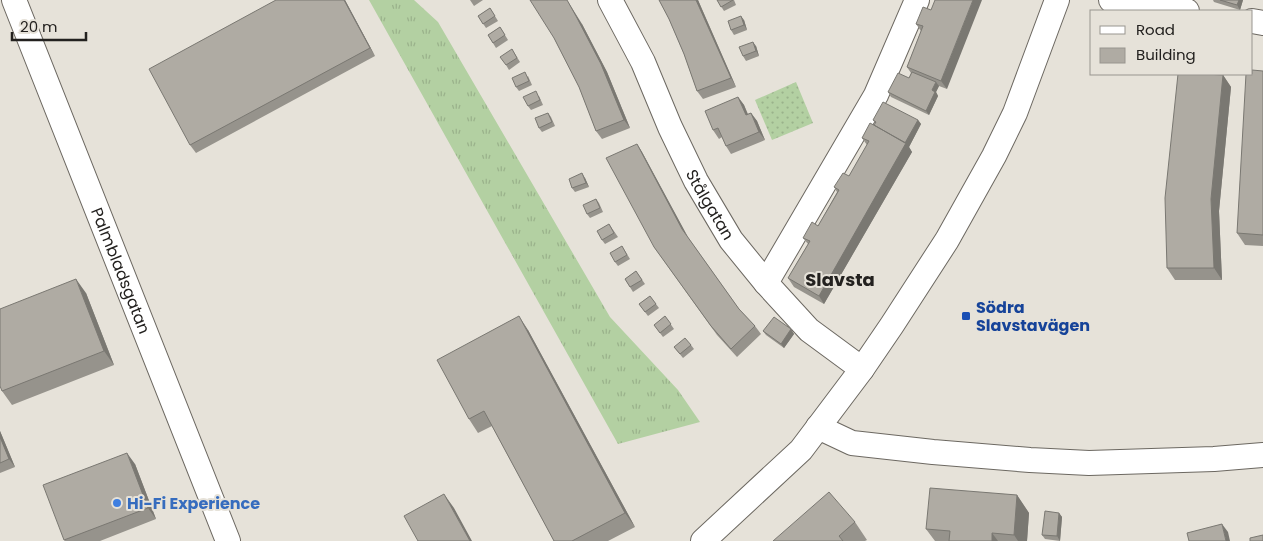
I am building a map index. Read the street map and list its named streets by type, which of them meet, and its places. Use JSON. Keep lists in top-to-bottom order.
{
  "streets": {
    "street": ["Stålgatan", "Palmbladsgatan"]
  },
  "districts": ["Slavsta"],
  "places": {
    "transit": ["Södra Slavstavägen"],
    "other": ["Hi-Fi Experience"]
  },
  "legend": ["Road", "Building"],
  "scale_bar": "20 m"
}
